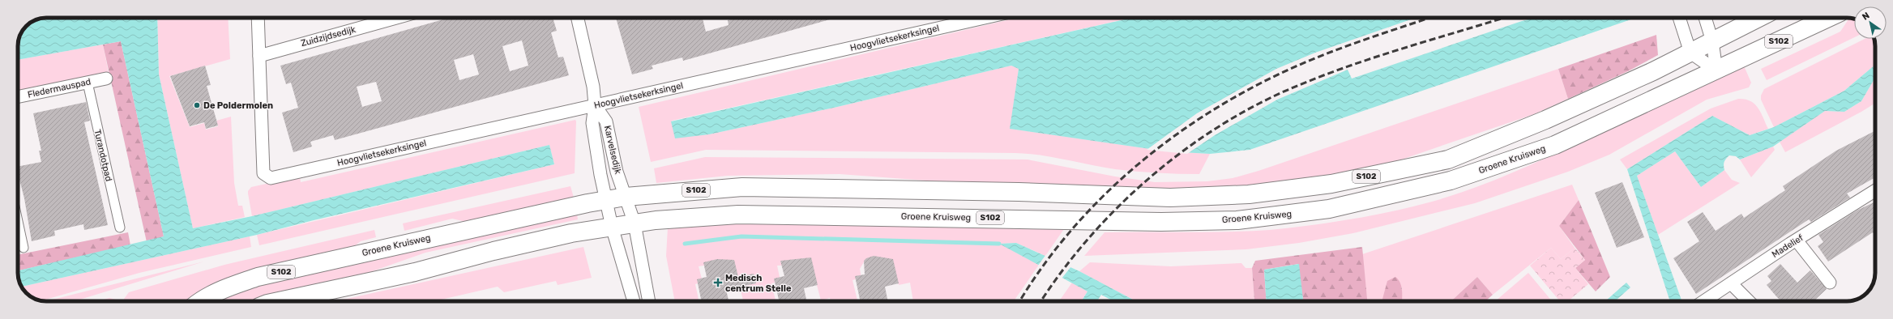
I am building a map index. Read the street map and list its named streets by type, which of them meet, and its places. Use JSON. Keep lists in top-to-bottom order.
{
  "streets": {
    "main road": ["S102", "Groene Kruisweg"],
    "street": [
      "Zuidzijdsedijk",
      "Hoogvlietsekerksingel",
      "Fledermauspad",
      "Karvelsedijk",
      "Turandotpad",
      "Madelief"
    ]
  },
  "crossings": [
    ["Zuidzijdsedijk", "Hoogvlietsekerksingel"],
    ["Hoogvlietsekerksingel", "Karvelsedijk"],
    ["Fledermauspad", "Turandotpad"],
    ["Karvelsedijk", "Groene Kruisweg"]
  ],
  "places": {
    "other": ["De Poldermolen"],
    "health": ["Medisch centrum Stelle"]
  },
  "north": "top left"
}
